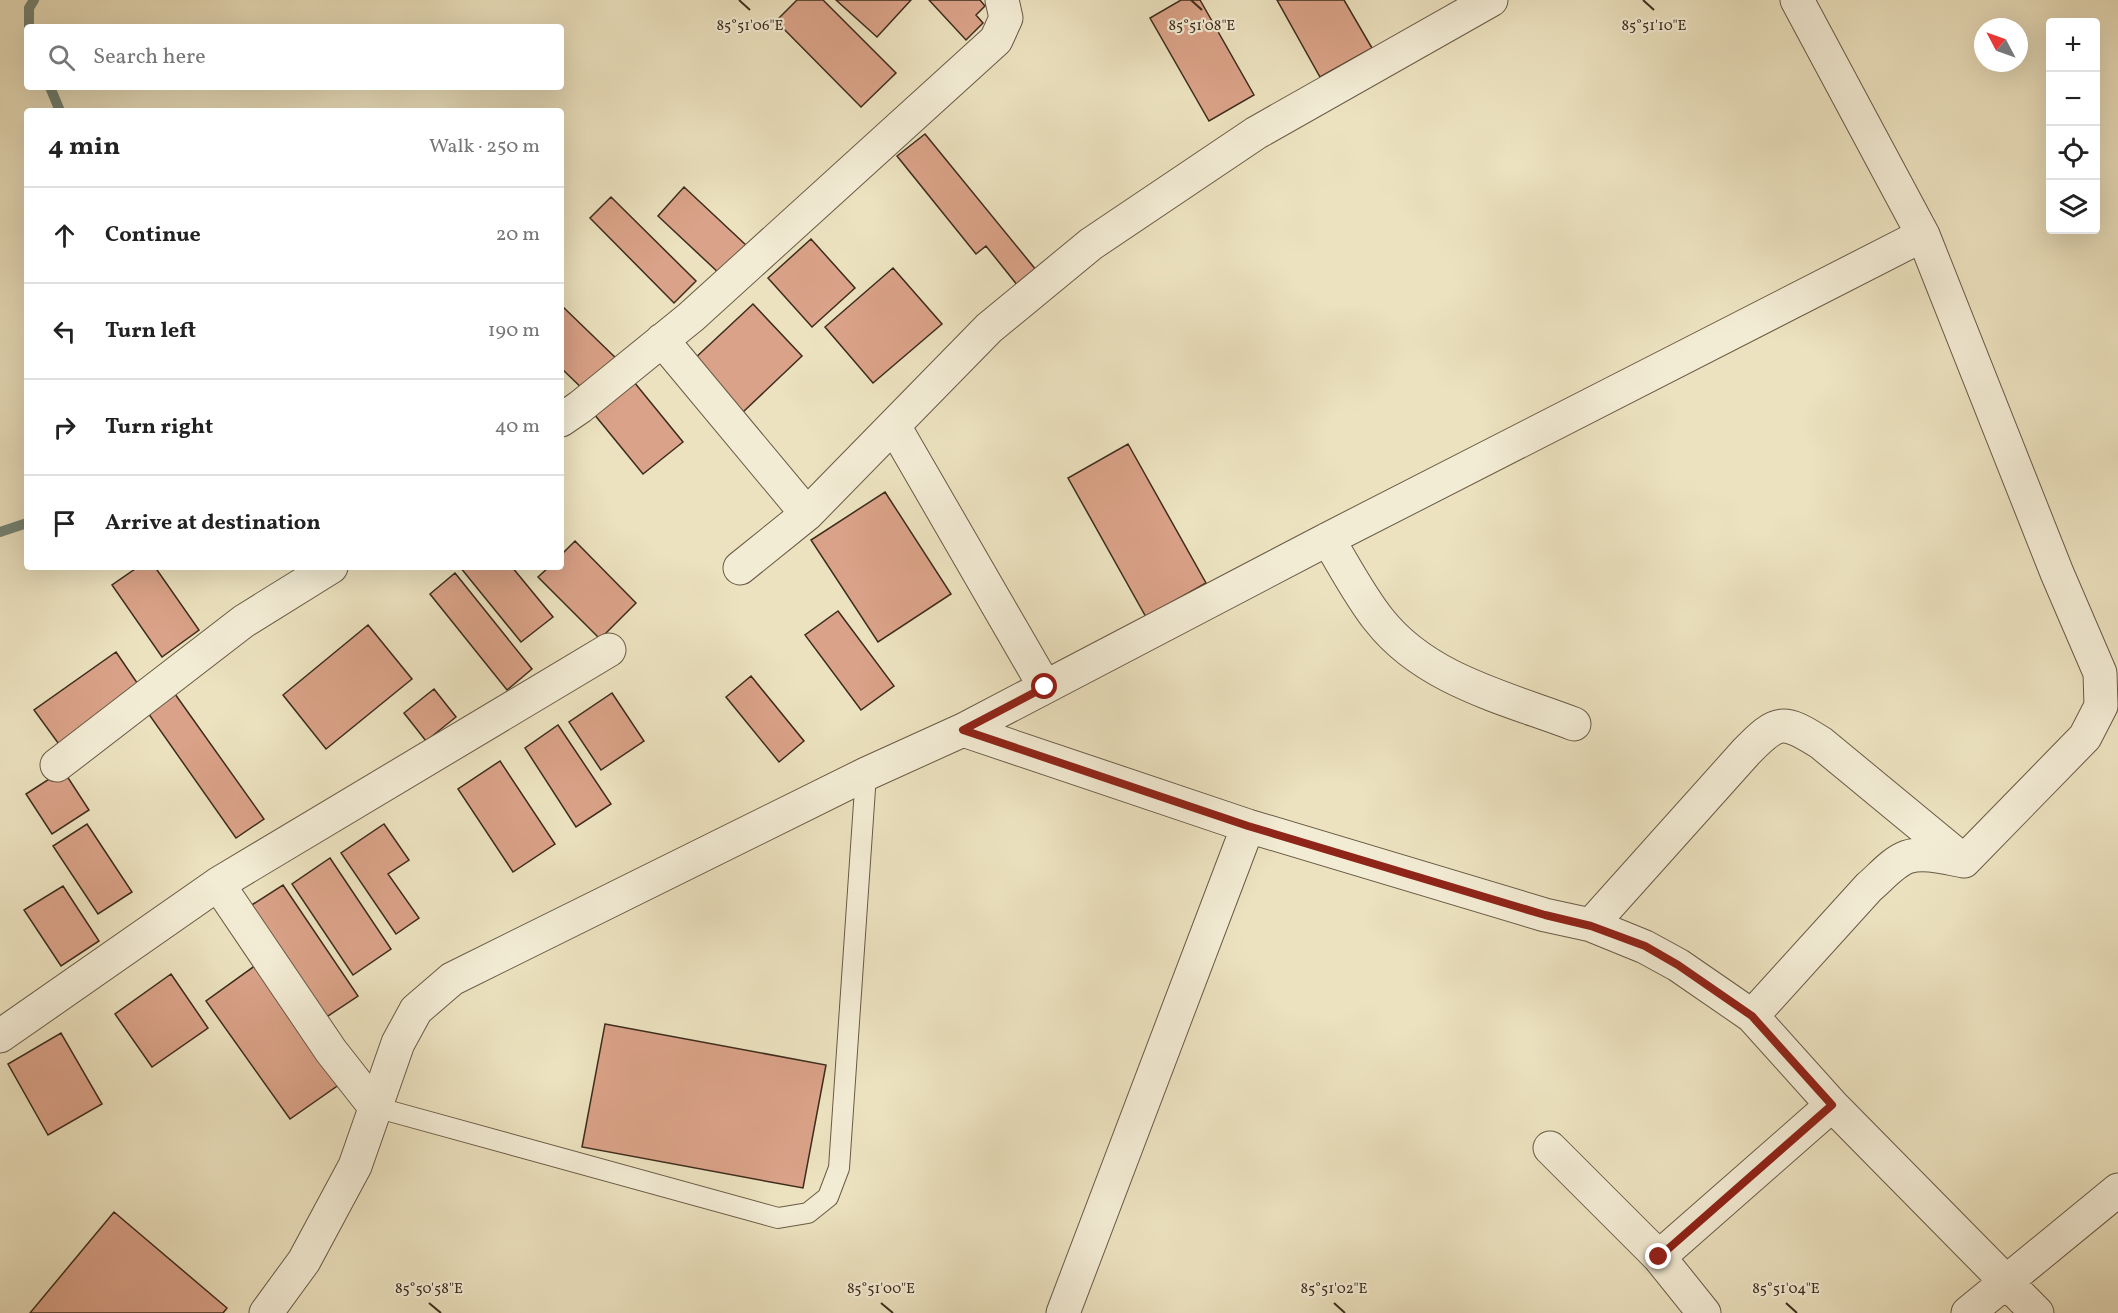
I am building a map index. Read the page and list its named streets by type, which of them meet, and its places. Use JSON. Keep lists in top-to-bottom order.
{
  "north": "top left",
  "page": {
    "map_buttons": ["+", "−"],
    "search": "Search here",
    "heading": ["4 min", "Walk · 250 m"],
    "list": [
      ["Continue", "20 m"],
      ["Turn left", "190 m"],
      ["Turn right", "40 m"],
      "Arrive at destination"
    ]
  },
  "coordinates": [
    "85°51'06\"E",
    "85°51'08\"E",
    "85°51'10\"E",
    "85°50'58\"E",
    "85°51'00\"E",
    "85°51'02\"E",
    "85°51'04\"E"
  ]
}
